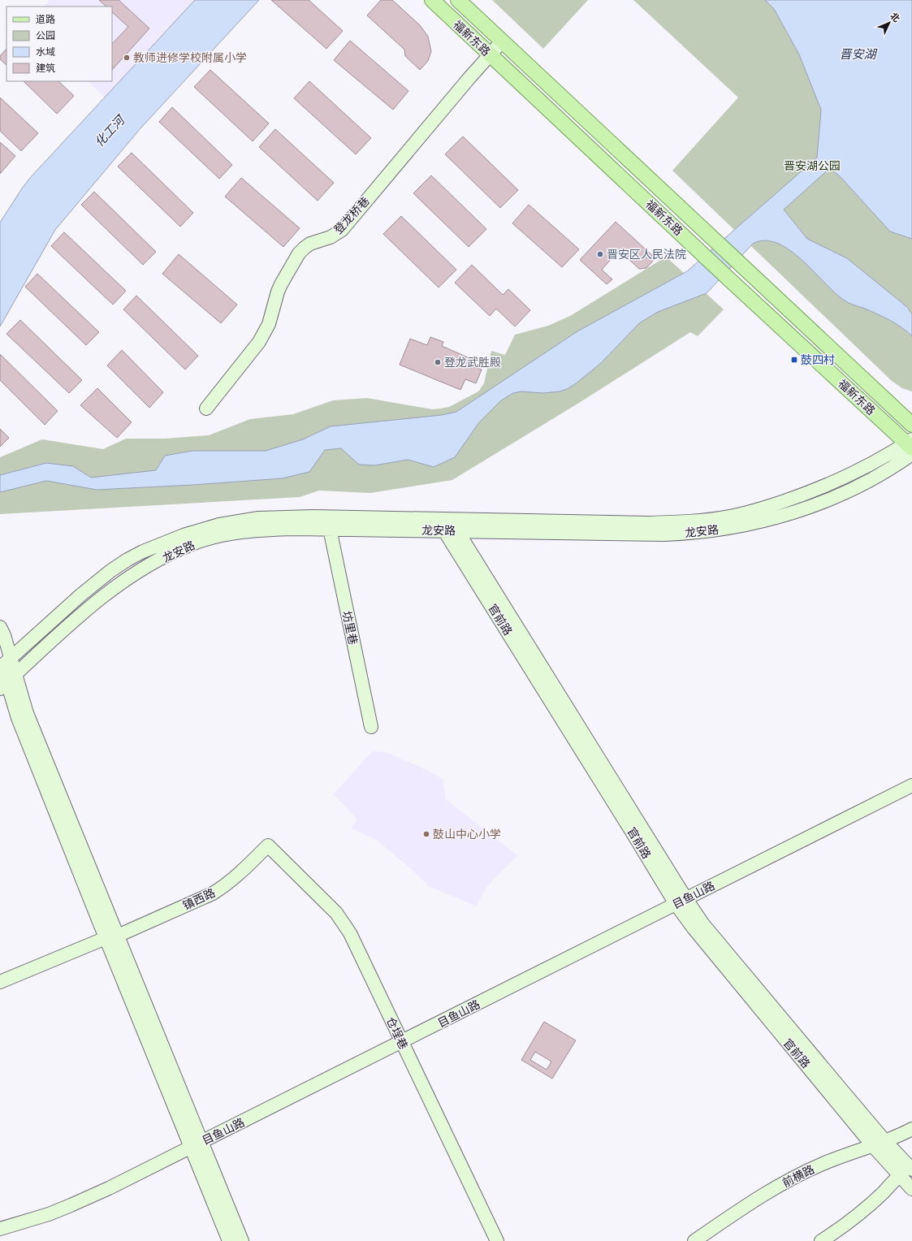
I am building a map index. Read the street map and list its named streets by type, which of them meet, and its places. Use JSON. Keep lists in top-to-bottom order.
{
  "streets": {
    "main road": [
      "福新东路",
      "登龙桥巷",
      "龙安路",
      "官前路",
      "坊里巷",
      "目鱼山路",
      "镇西路",
      "仓埕巷",
      "前横路"
    ]
  },
  "crossings": [
    ["福新东路", "登龙桥巷"],
    ["福新东路", "龙安路"],
    ["龙安路", "官前路"],
    ["龙安路", "坊里巷"],
    ["官前路", "目鱼山路"],
    ["官前路", "前横路"],
    ["目鱼山路", "仓埕巷"],
    ["镇西路", "仓埕巷"]
  ],
  "water": ["晋安湖", "化工河"],
  "parks": ["晋安湖公园"],
  "places": {
    "other": [
      "教师进修学校附属小学",
      "晋安区人民法院",
      "登龙武胜殿",
      "鼓山中心小学"
    ],
    "transit": ["鼓四村"]
  },
  "legend": [
    "道路",
    "公园",
    "水域",
    "建筑"
  ],
  "north": "top right"
}
